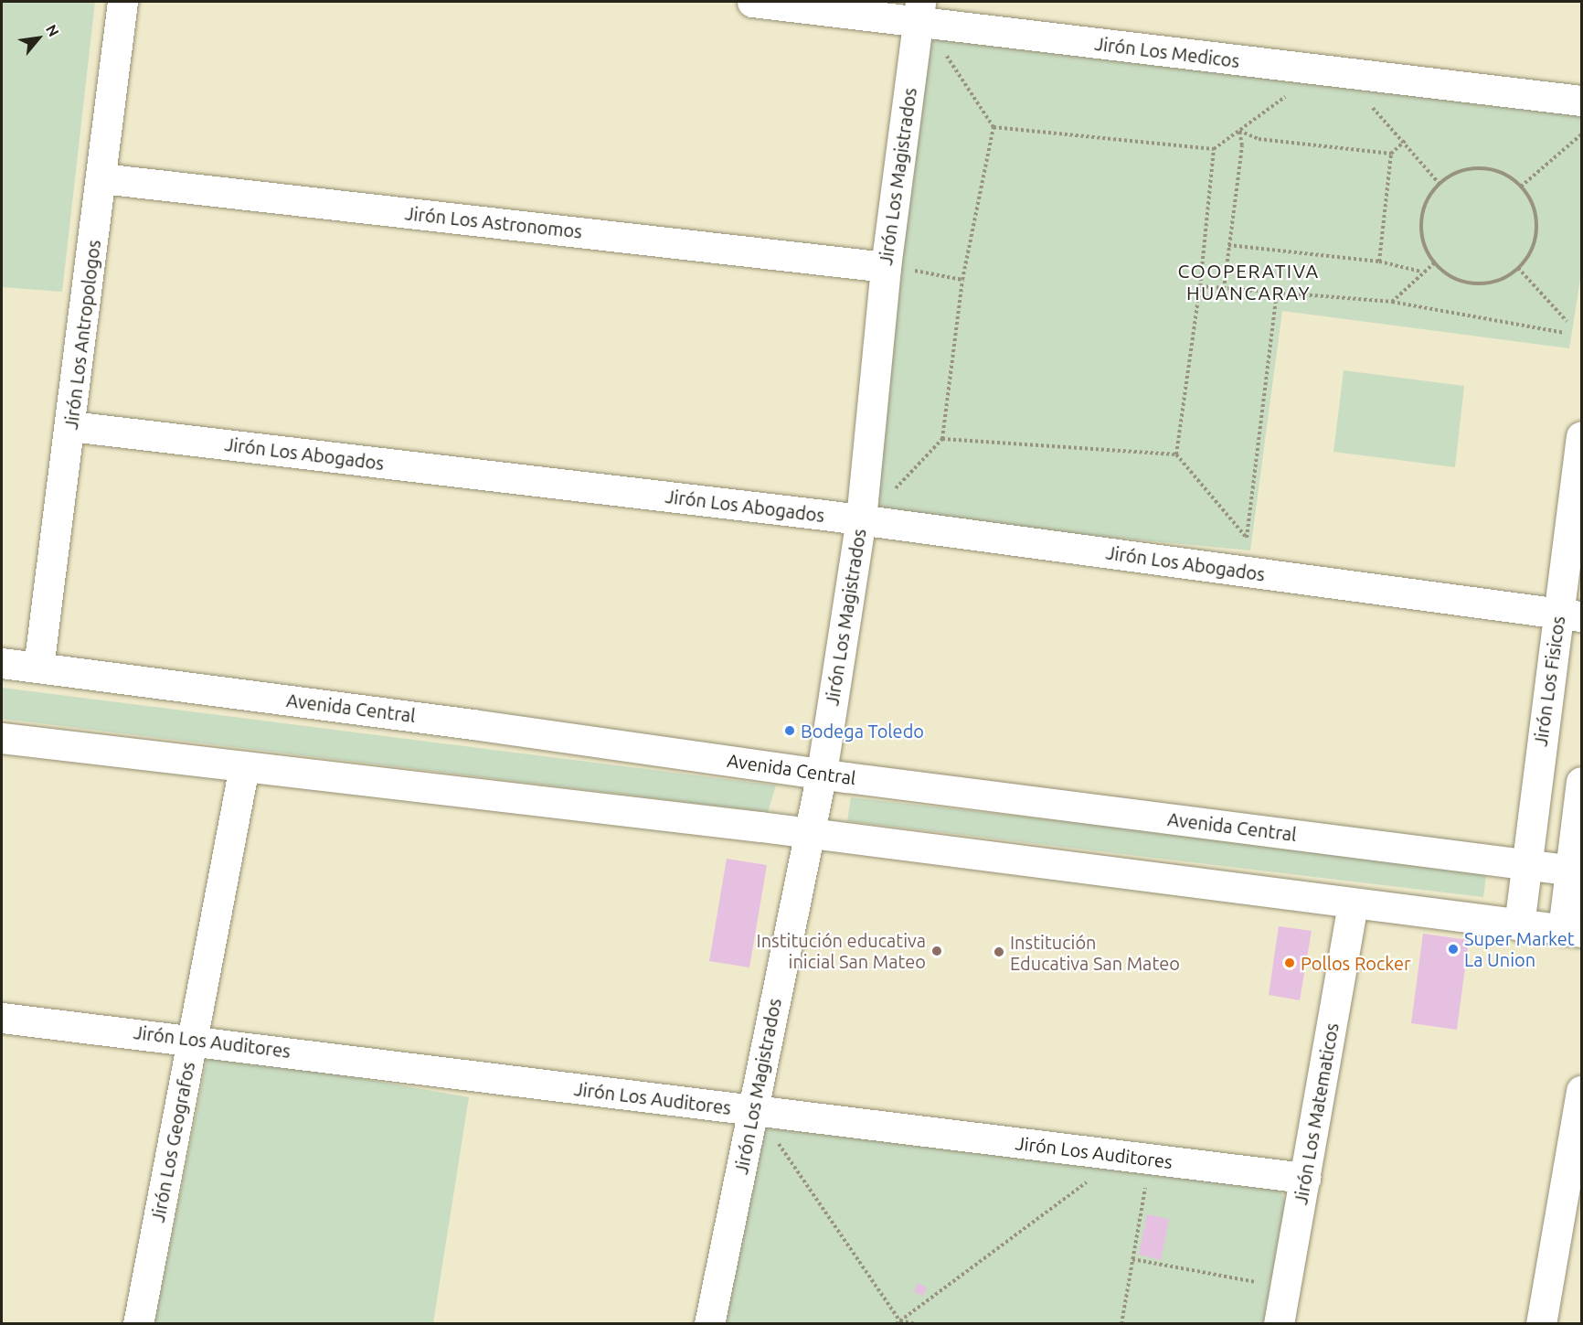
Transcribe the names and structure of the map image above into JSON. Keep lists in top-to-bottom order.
{
  "streets": {
    "street": [
      "Jirón Los Medicos",
      "Jirón Los Magistrados",
      "Jirón Los Astronomos",
      "Jirón Los Antropologos",
      "Jirón Los Abogados",
      "Jirón Los Fisicos",
      "Avenida Central",
      "Jirón Los Auditores",
      "Jirón Los Matematicos",
      "Jirón Los Geografos"
    ]
  },
  "crossings": [
    ["Jirón Los Medicos", "Jirón Los Magistrados"],
    ["Jirón Los Magistrados", "Jirón Los Astronomos"],
    ["Jirón Los Magistrados", "Jirón Los Abogados"],
    ["Jirón Los Magistrados", "Avenida Central"],
    ["Jirón Los Magistrados", "Jirón Los Auditores"],
    ["Jirón Los Astronomos", "Jirón Los Antropologos"],
    ["Jirón Los Antropologos", "Jirón Los Abogados"],
    ["Jirón Los Antropologos", "Avenida Central"],
    ["Jirón Los Abogados", "Jirón Los Fisicos"],
    ["Jirón Los Fisicos", "Avenida Central"],
    ["Jirón Los Auditores", "Jirón Los Matematicos"],
    ["Jirón Los Auditores", "Jirón Los Geografos"]
  ],
  "districts": ["COOPERATIVA HUANCARAY"],
  "places": [
    "Bodega Toledo",
    "Super Market La Union",
    "Institución educativa inicial San Mateo",
    "Institución Educativa San Mateo",
    "Pollos Rocker"
  ],
  "north": "top right"
}
